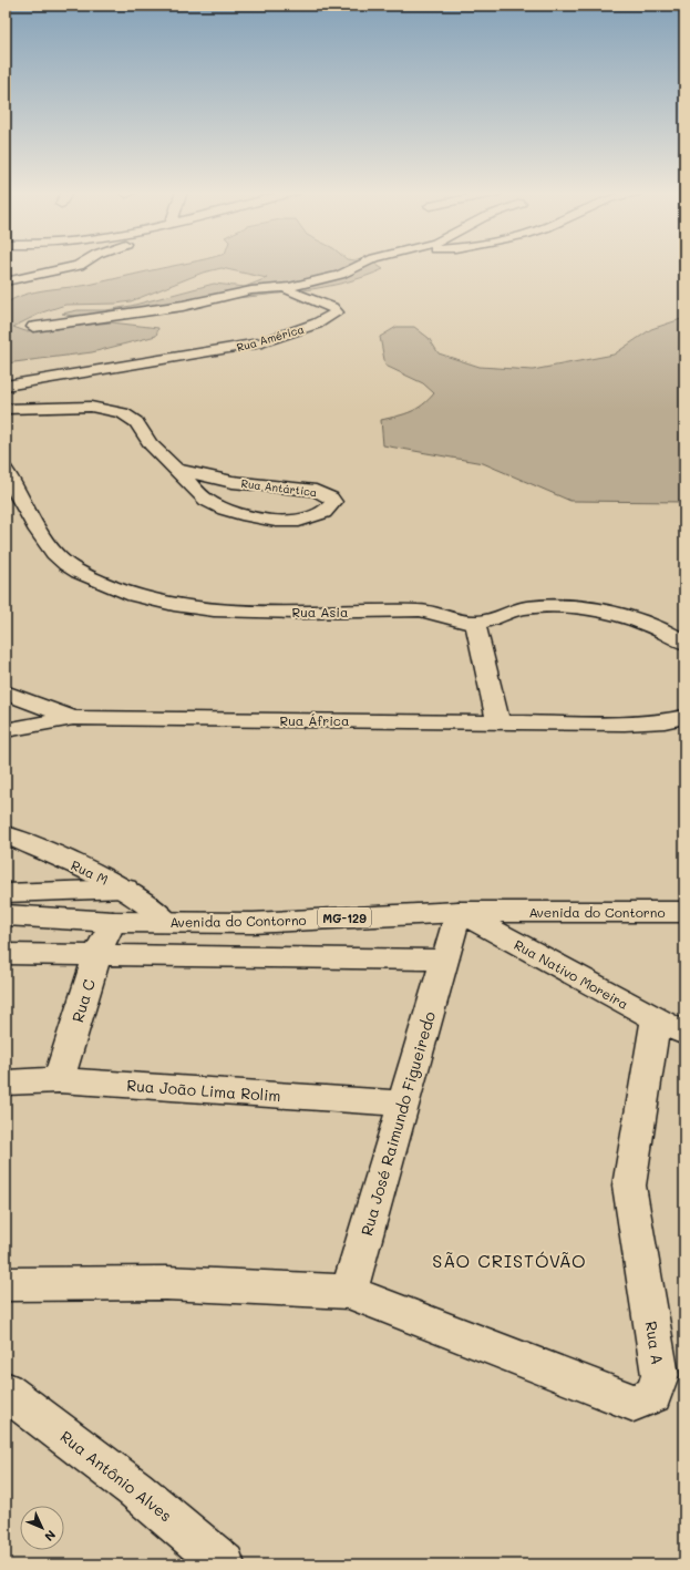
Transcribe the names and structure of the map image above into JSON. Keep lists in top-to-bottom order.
{
  "streets": {
    "street": [
      "Rua América",
      "Rua Antártica",
      "Rua Asia",
      "Rua África",
      "Rua M",
      "Avenida do Contorno",
      "MG-129",
      "Rua Nativo Moreira",
      "Rua C",
      "Rua João Lima Rolim",
      "Rua José Raimundo Figueiredo",
      "Rua A",
      "Rua Antônio Alves"
    ]
  },
  "crossings": [
    ["Rua M", "Avenida do Contorno"],
    ["Avenida do Contorno", "Rua Nativo Moreira"],
    ["Avenida do Contorno", "Rua C"],
    ["Avenida do Contorno", "Rua José Raimundo Figueiredo"],
    ["Rua Nativo Moreira", "Rua José Raimundo Figueiredo"],
    ["Rua Nativo Moreira", "Rua A"],
    ["Rua C", "Rua João Lima Rolim"],
    ["Rua João Lima Rolim", "Rua José Raimundo Figueiredo"],
    ["Rua José Raimundo Figueiredo", "Rua A"]
  ],
  "districts": ["SÃO CRISTÓVÃO"],
  "north": "bottom right"
}
